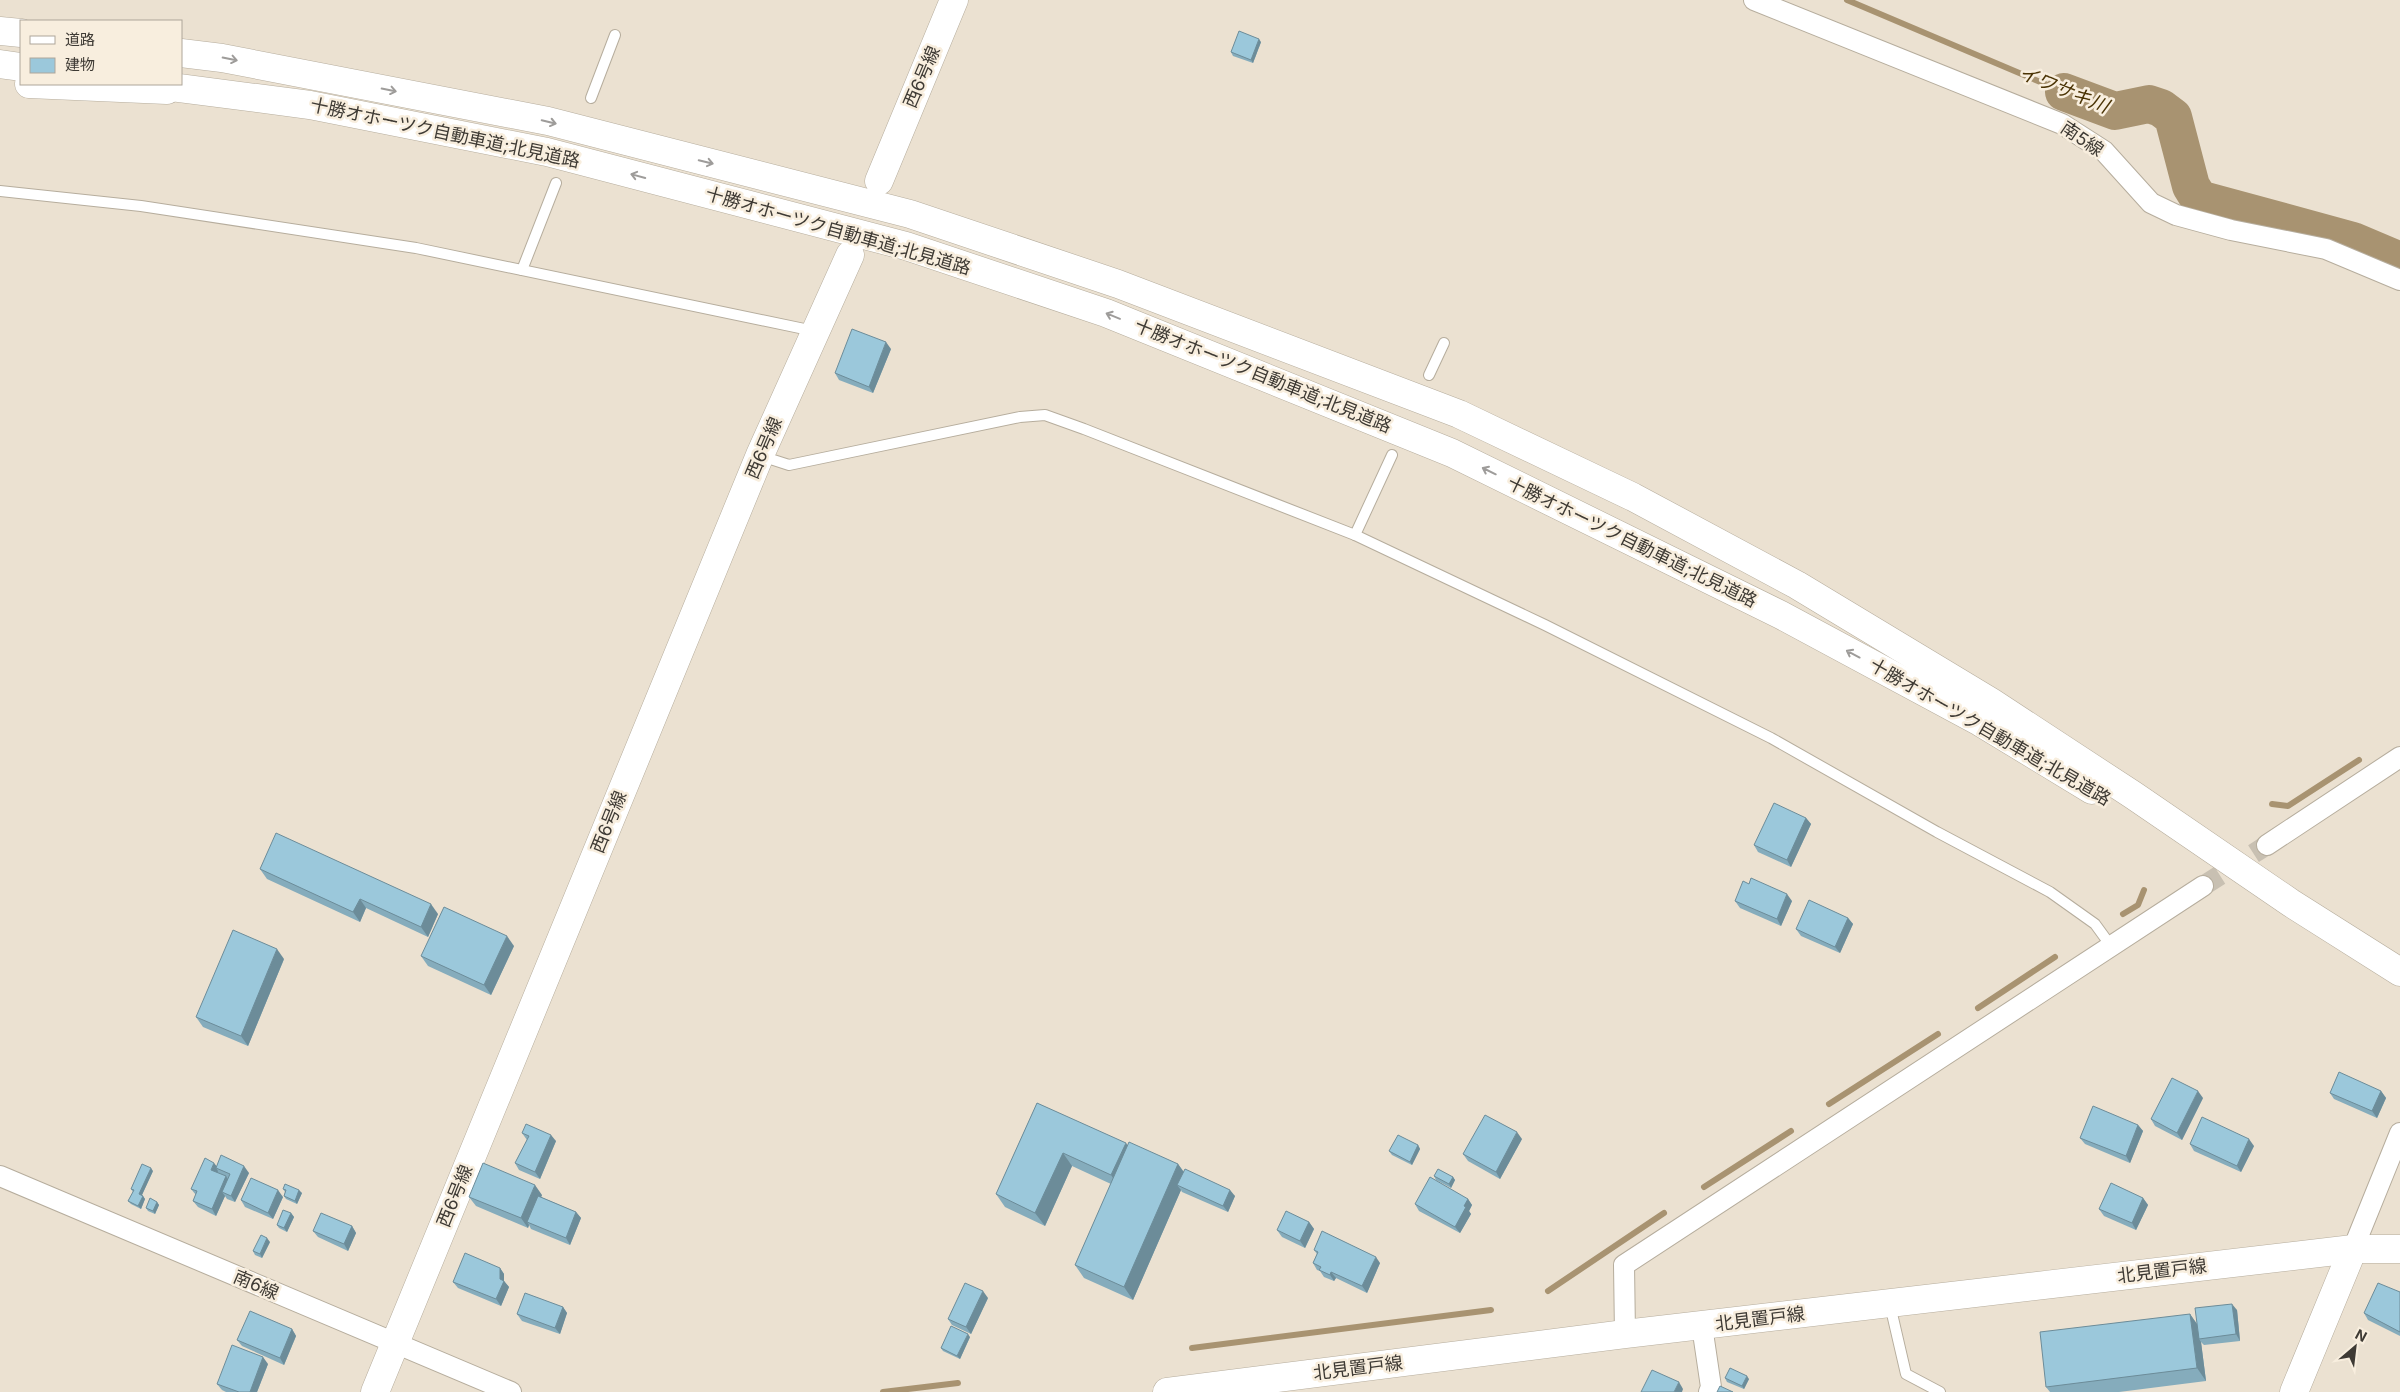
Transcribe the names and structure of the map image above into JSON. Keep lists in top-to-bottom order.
{
  "streets": {
    "main road": ["西6号線", "十勝オホーツク自動車道;北見道路", "北見置戸線"],
    "street": ["南5線", "南6線"]
  },
  "crossings": [
    ["西6号線", "南6線"]
  ],
  "water": ["イワサキ川"],
  "legend": ["道路", "建物"],
  "north": "top right"
}
